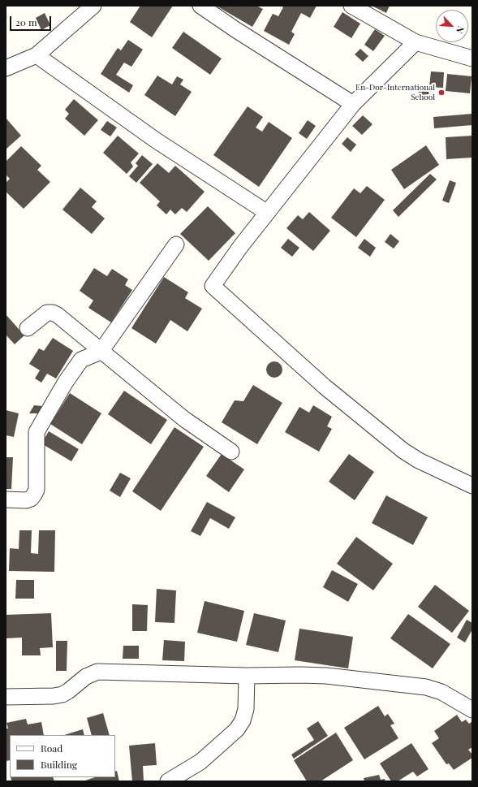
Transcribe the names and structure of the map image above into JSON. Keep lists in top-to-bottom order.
{
  "places": ["En-Dor-International School"],
  "legend": ["Road", "Building"],
  "scale_bar": "20 m",
  "north": "bottom right"
}
